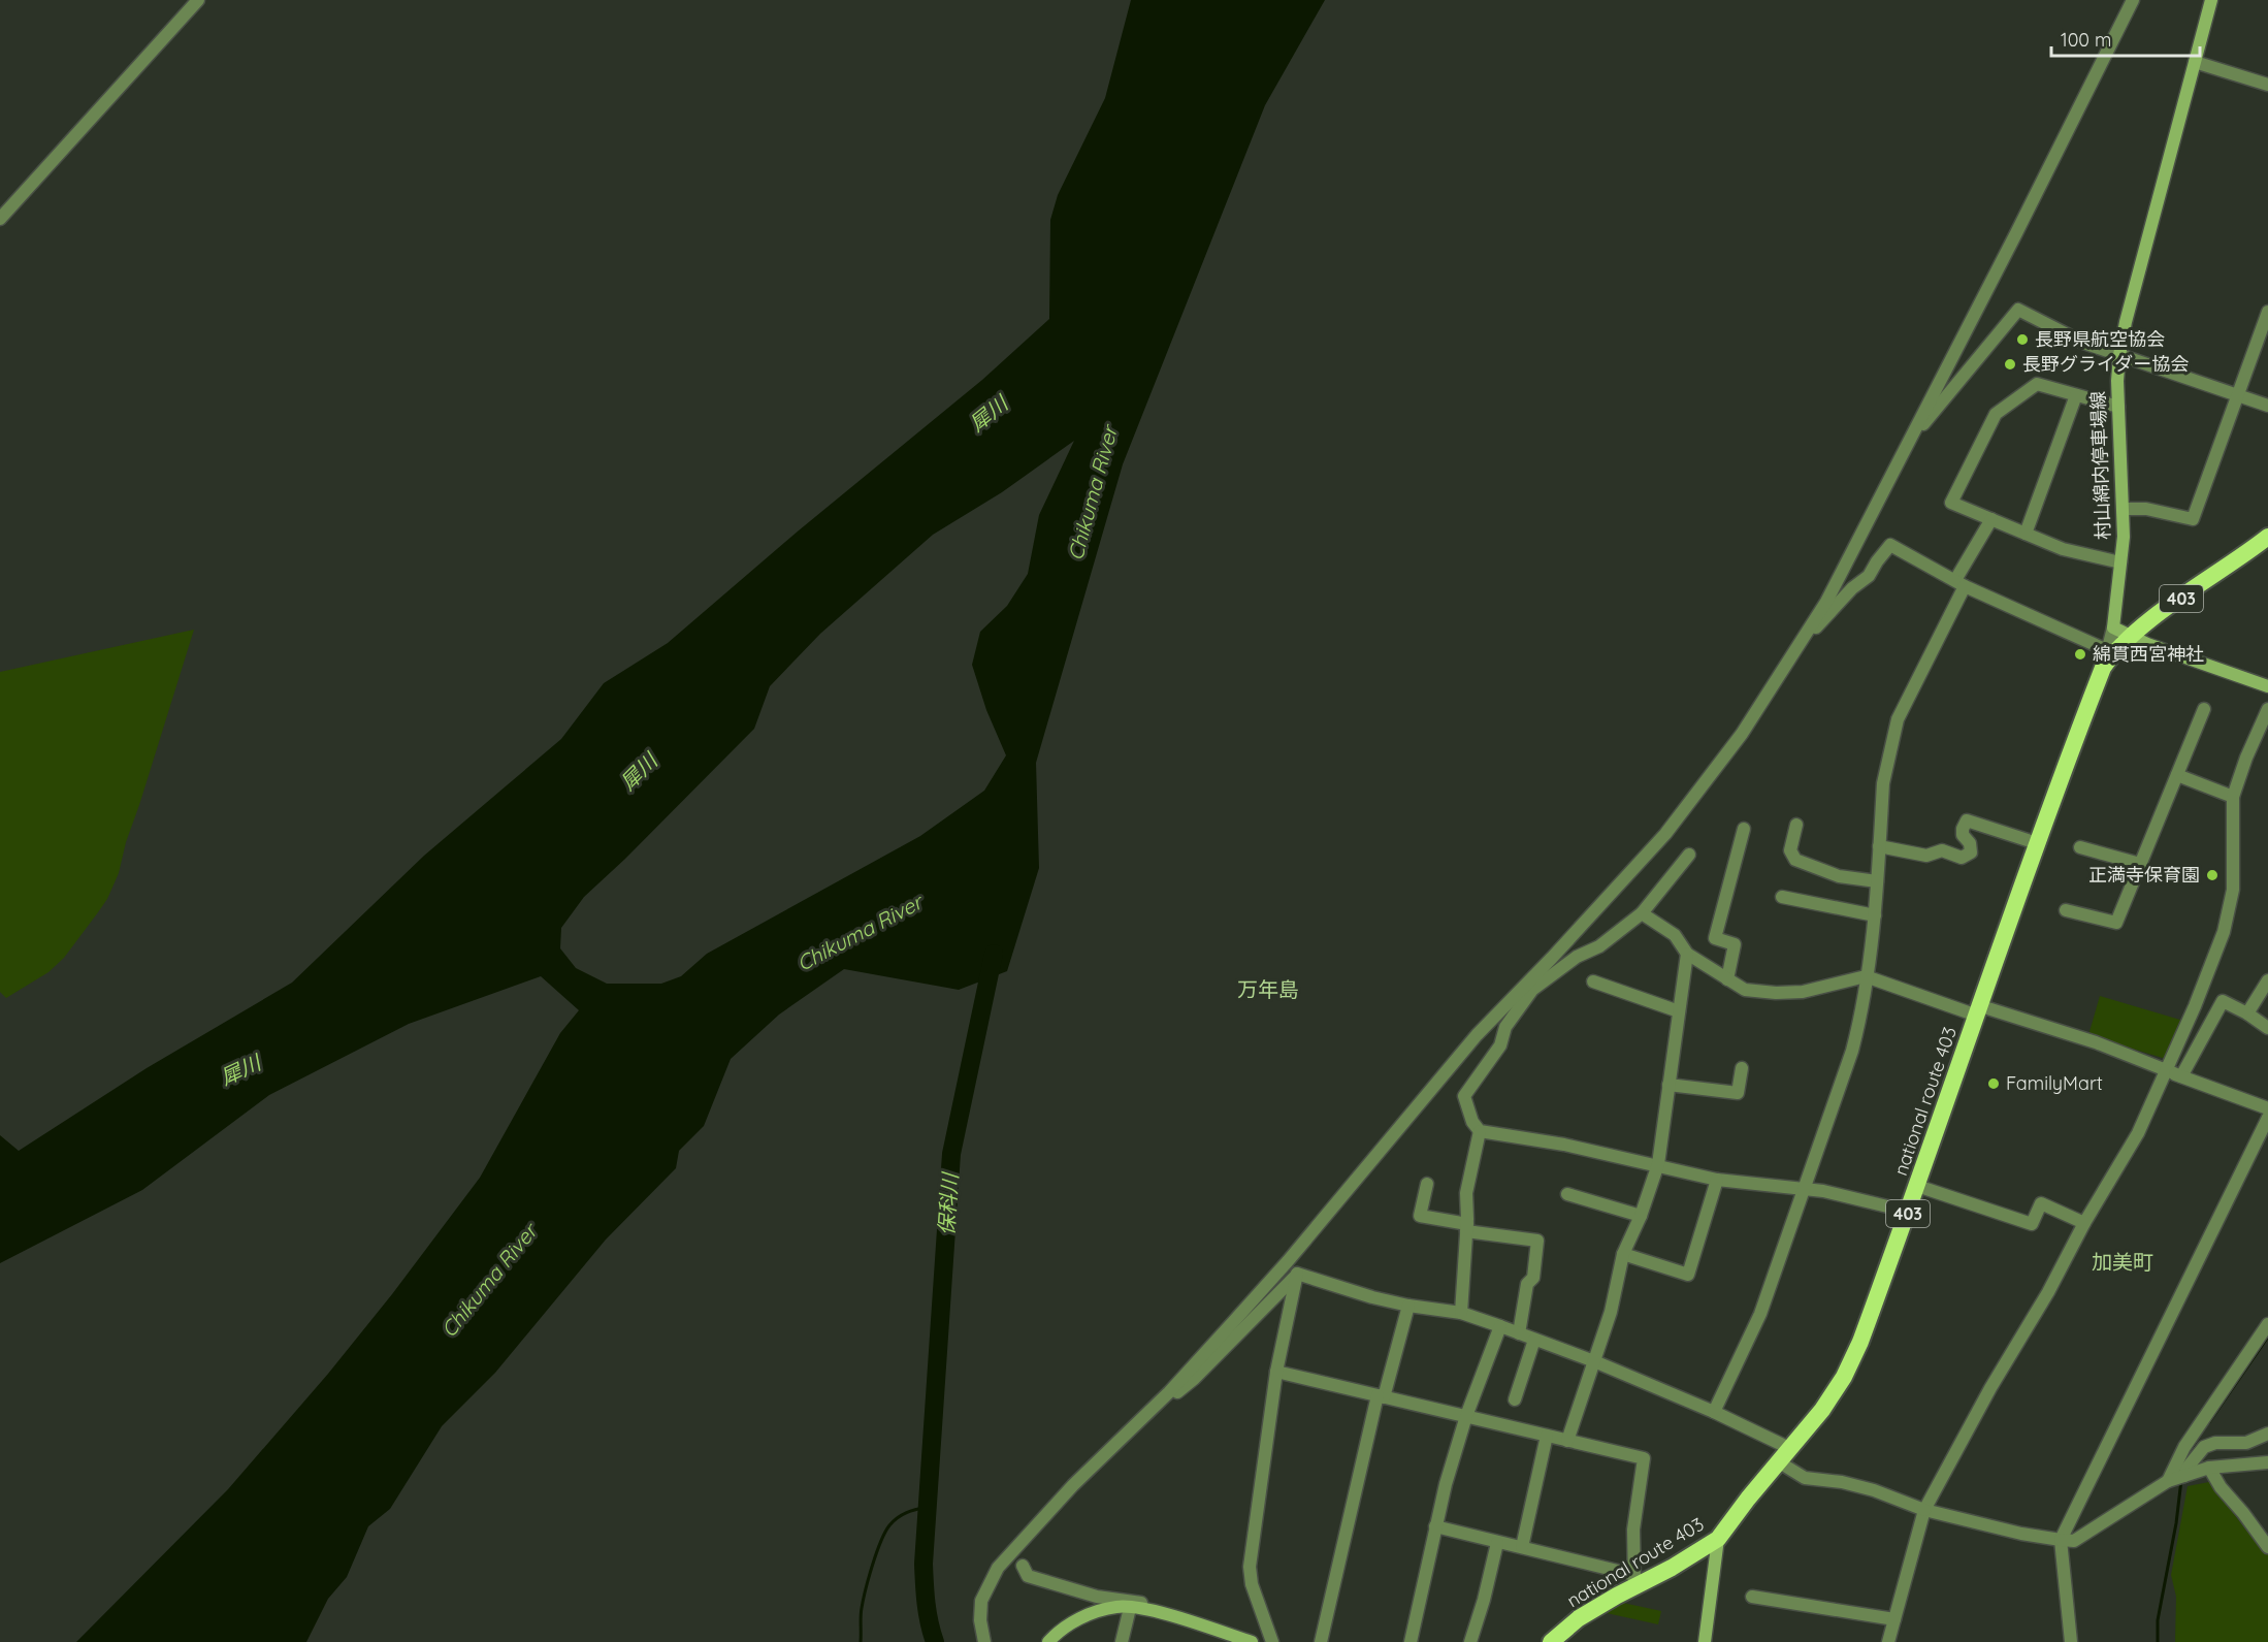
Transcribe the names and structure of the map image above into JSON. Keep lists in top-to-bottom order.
{
  "streets": {
    "highway": ["403", "national route 403"],
    "main road": ["村山綿内停車場線"]
  },
  "crossings": [
    ["403", "national route 403"]
  ],
  "districts": ["万年島", "加美町"],
  "water": ["犀川", "Chikuma River", "保科川"],
  "places": [
    "長野県航空協会",
    "長野グライダー協会",
    "綿貫西宮神社",
    "正満寺保育園",
    "FamilyMart"
  ],
  "scale_bar": "100 m"
}
